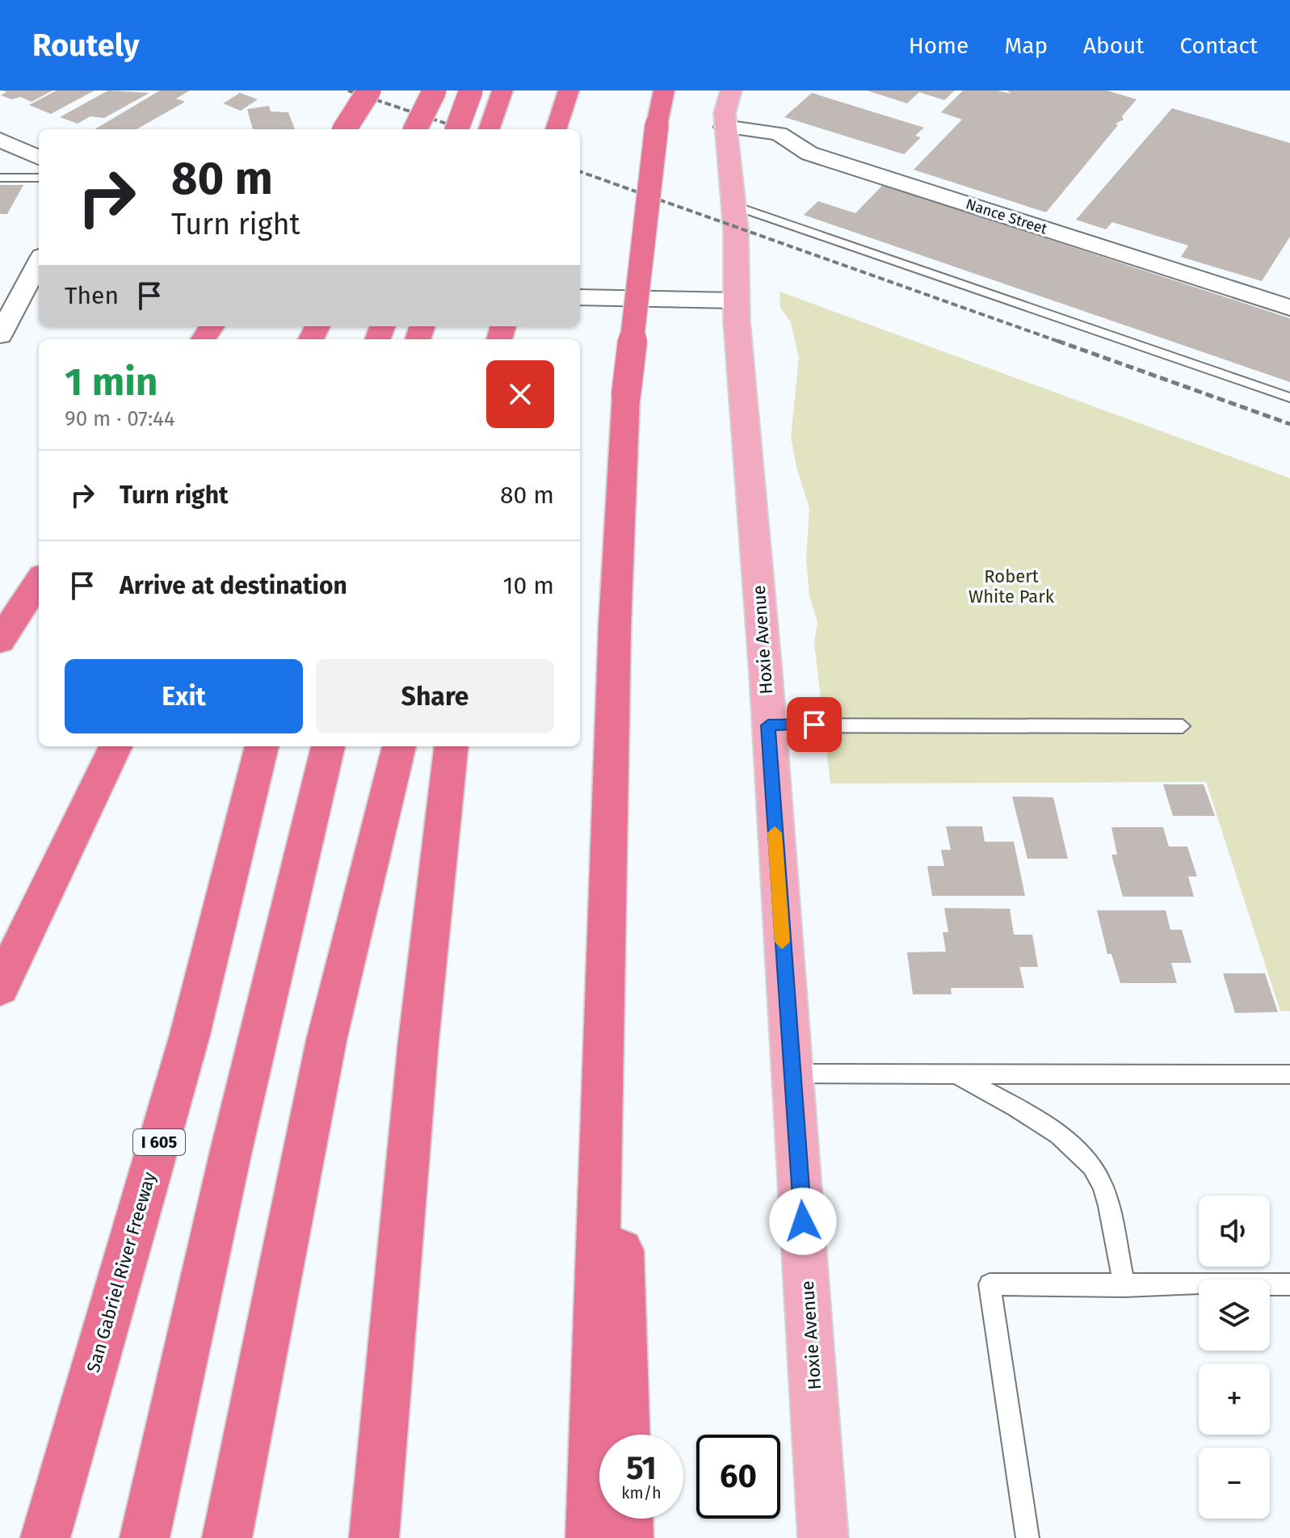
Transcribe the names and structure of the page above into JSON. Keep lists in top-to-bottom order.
{
  "streets": {
    "highway": ["I 605", "San Gabriel River Freeway"],
    "main road": ["Hoxie Avenue"],
    "street": ["Nance Street"]
  },
  "crossings": [
    ["Nance Street", "Hoxie Avenue"]
  ],
  "parks": ["Robert White Park"],
  "page": {
    "header": "Routely",
    "nav": [
      "Home",
      "Map",
      "About",
      "Contact"
    ],
    "turn": ["80 m", "Turn right"],
    "then": "Then",
    "heading": ["1 min", "90 m · 07:44"],
    "list": [
      {
        "name": "Turn right",
        "value": "80 m"
      },
      {
        "name": "Arrive at destination",
        "value": "10 m"
      }
    ],
    "buttons": ["Exit", "Share"],
    "map_buttons": ["+", "−"],
    "speed": "51 km/h",
    "limit": "60"
  }
}
